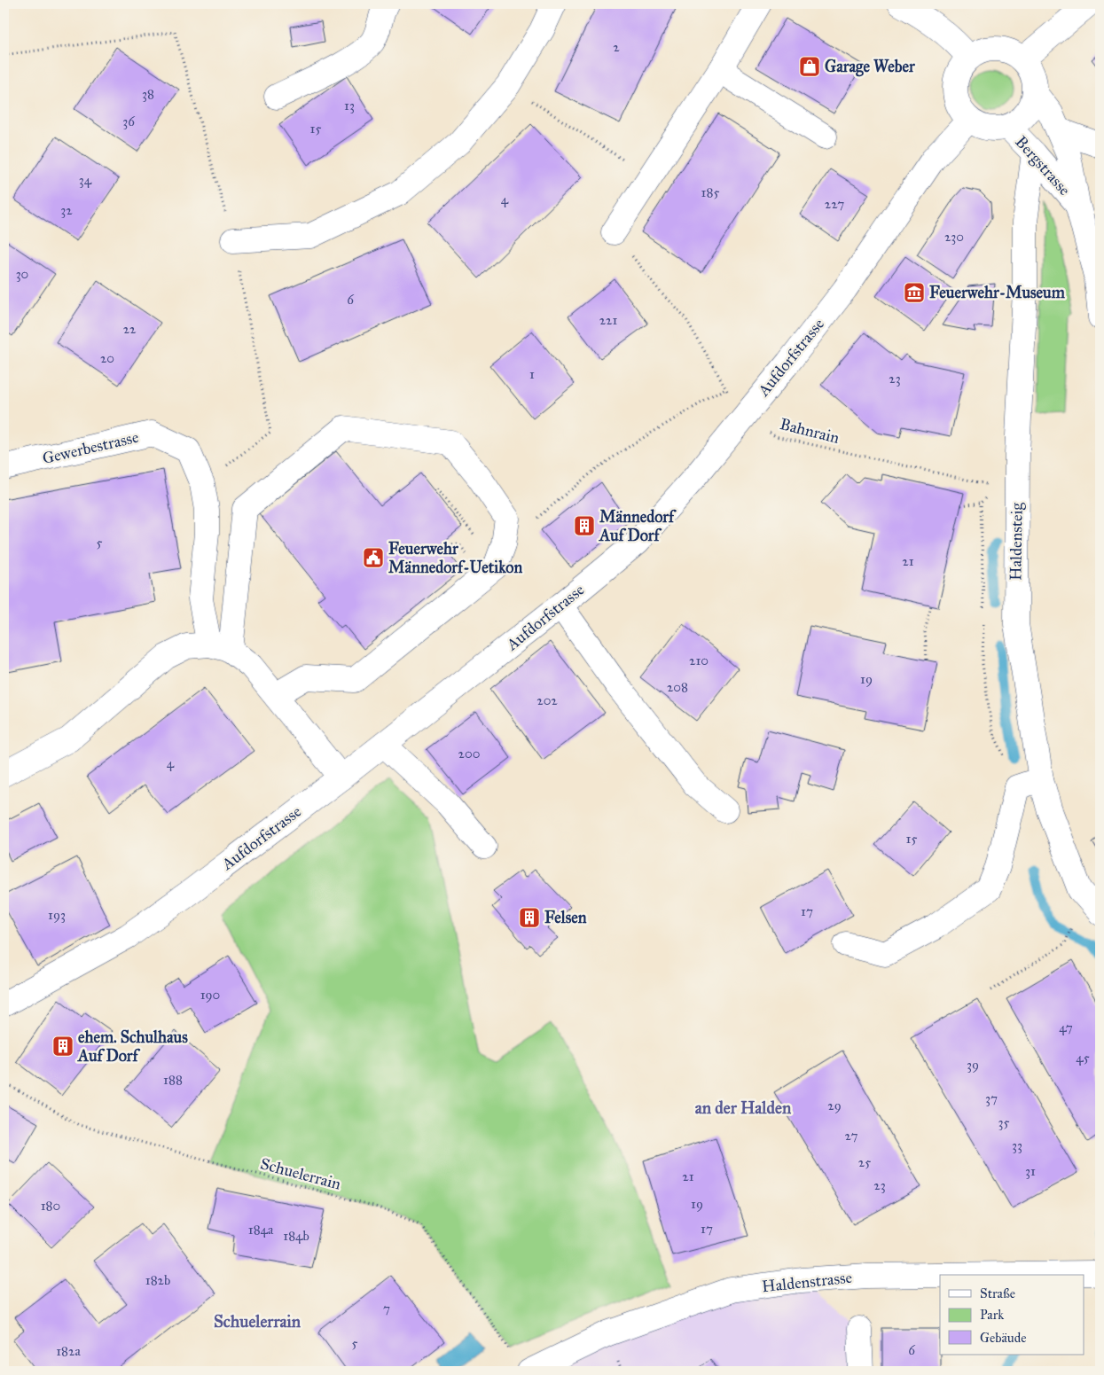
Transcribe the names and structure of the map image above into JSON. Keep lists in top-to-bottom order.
{
  "streets": {
    "street": [
      "Bergstrasse",
      "Aufdorfstrasse",
      "Gewerbestrasse",
      "Haldensteig",
      "Haldenstrasse"
    ],
    "path": ["Bahnrain", "Schuelerrain"]
  },
  "crossings": [
    ["Bergstrasse", "Aufdorfstrasse"],
    ["Bergstrasse", "Haldensteig"],
    ["Aufdorfstrasse", "Bahnrain"],
    ["Bahnrain", "Haldensteig"],
    ["Schuelerrain", "Haldenstrasse"]
  ],
  "districts": ["an der Halden", "Schuelerrain"],
  "places": {
    "shop": ["Garage Weber"],
    "museum": ["Feuerwehr-Museum"],
    "building": ["Männedorf Auf Dorf", "Felsen", "ehem. Schulhaus Auf Dorf"],
    "public building": ["Feuerwehr Männedorf-Uetikon"]
  },
  "house_numbers": [
    "2",
    "38",
    "13",
    "36",
    "15",
    "34",
    "185",
    "4",
    "227",
    "32",
    "230",
    "30",
    "6",
    "221",
    "22",
    "20",
    "1",
    "23",
    "5",
    "21",
    "210",
    "19",
    "208",
    "202",
    "200",
    "4",
    "15",
    "17",
    "193",
    "190",
    "47",
    "45",
    "39",
    "188",
    "37",
    "29",
    "35",
    "27",
    "33",
    "25",
    "31",
    "21",
    "23",
    "19",
    "180",
    "17",
    "184a",
    "184b",
    "182b",
    "7",
    "5",
    "6",
    "182a"
  ],
  "legend": ["Straße", "Park", "Gebäude"]
}
